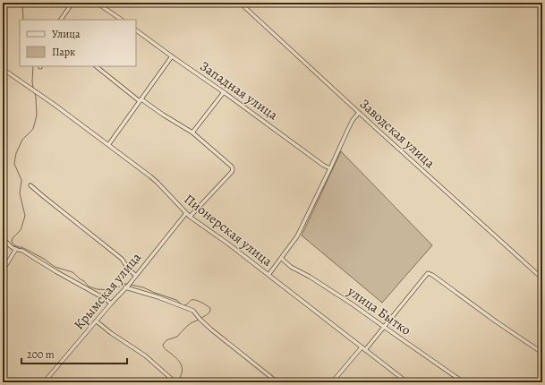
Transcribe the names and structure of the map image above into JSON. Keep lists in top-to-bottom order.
{
  "streets": {
    "street": [
      "Западная улица",
      "Заводская улица",
      "Пионерская улица",
      "Крымская улица",
      "улица Бытко"
    ]
  },
  "crossings": [
    ["Пионерская улица", "Крымская улица"]
  ],
  "legend": ["Улица", "Парк"],
  "scale_bar": "200 m"
}
